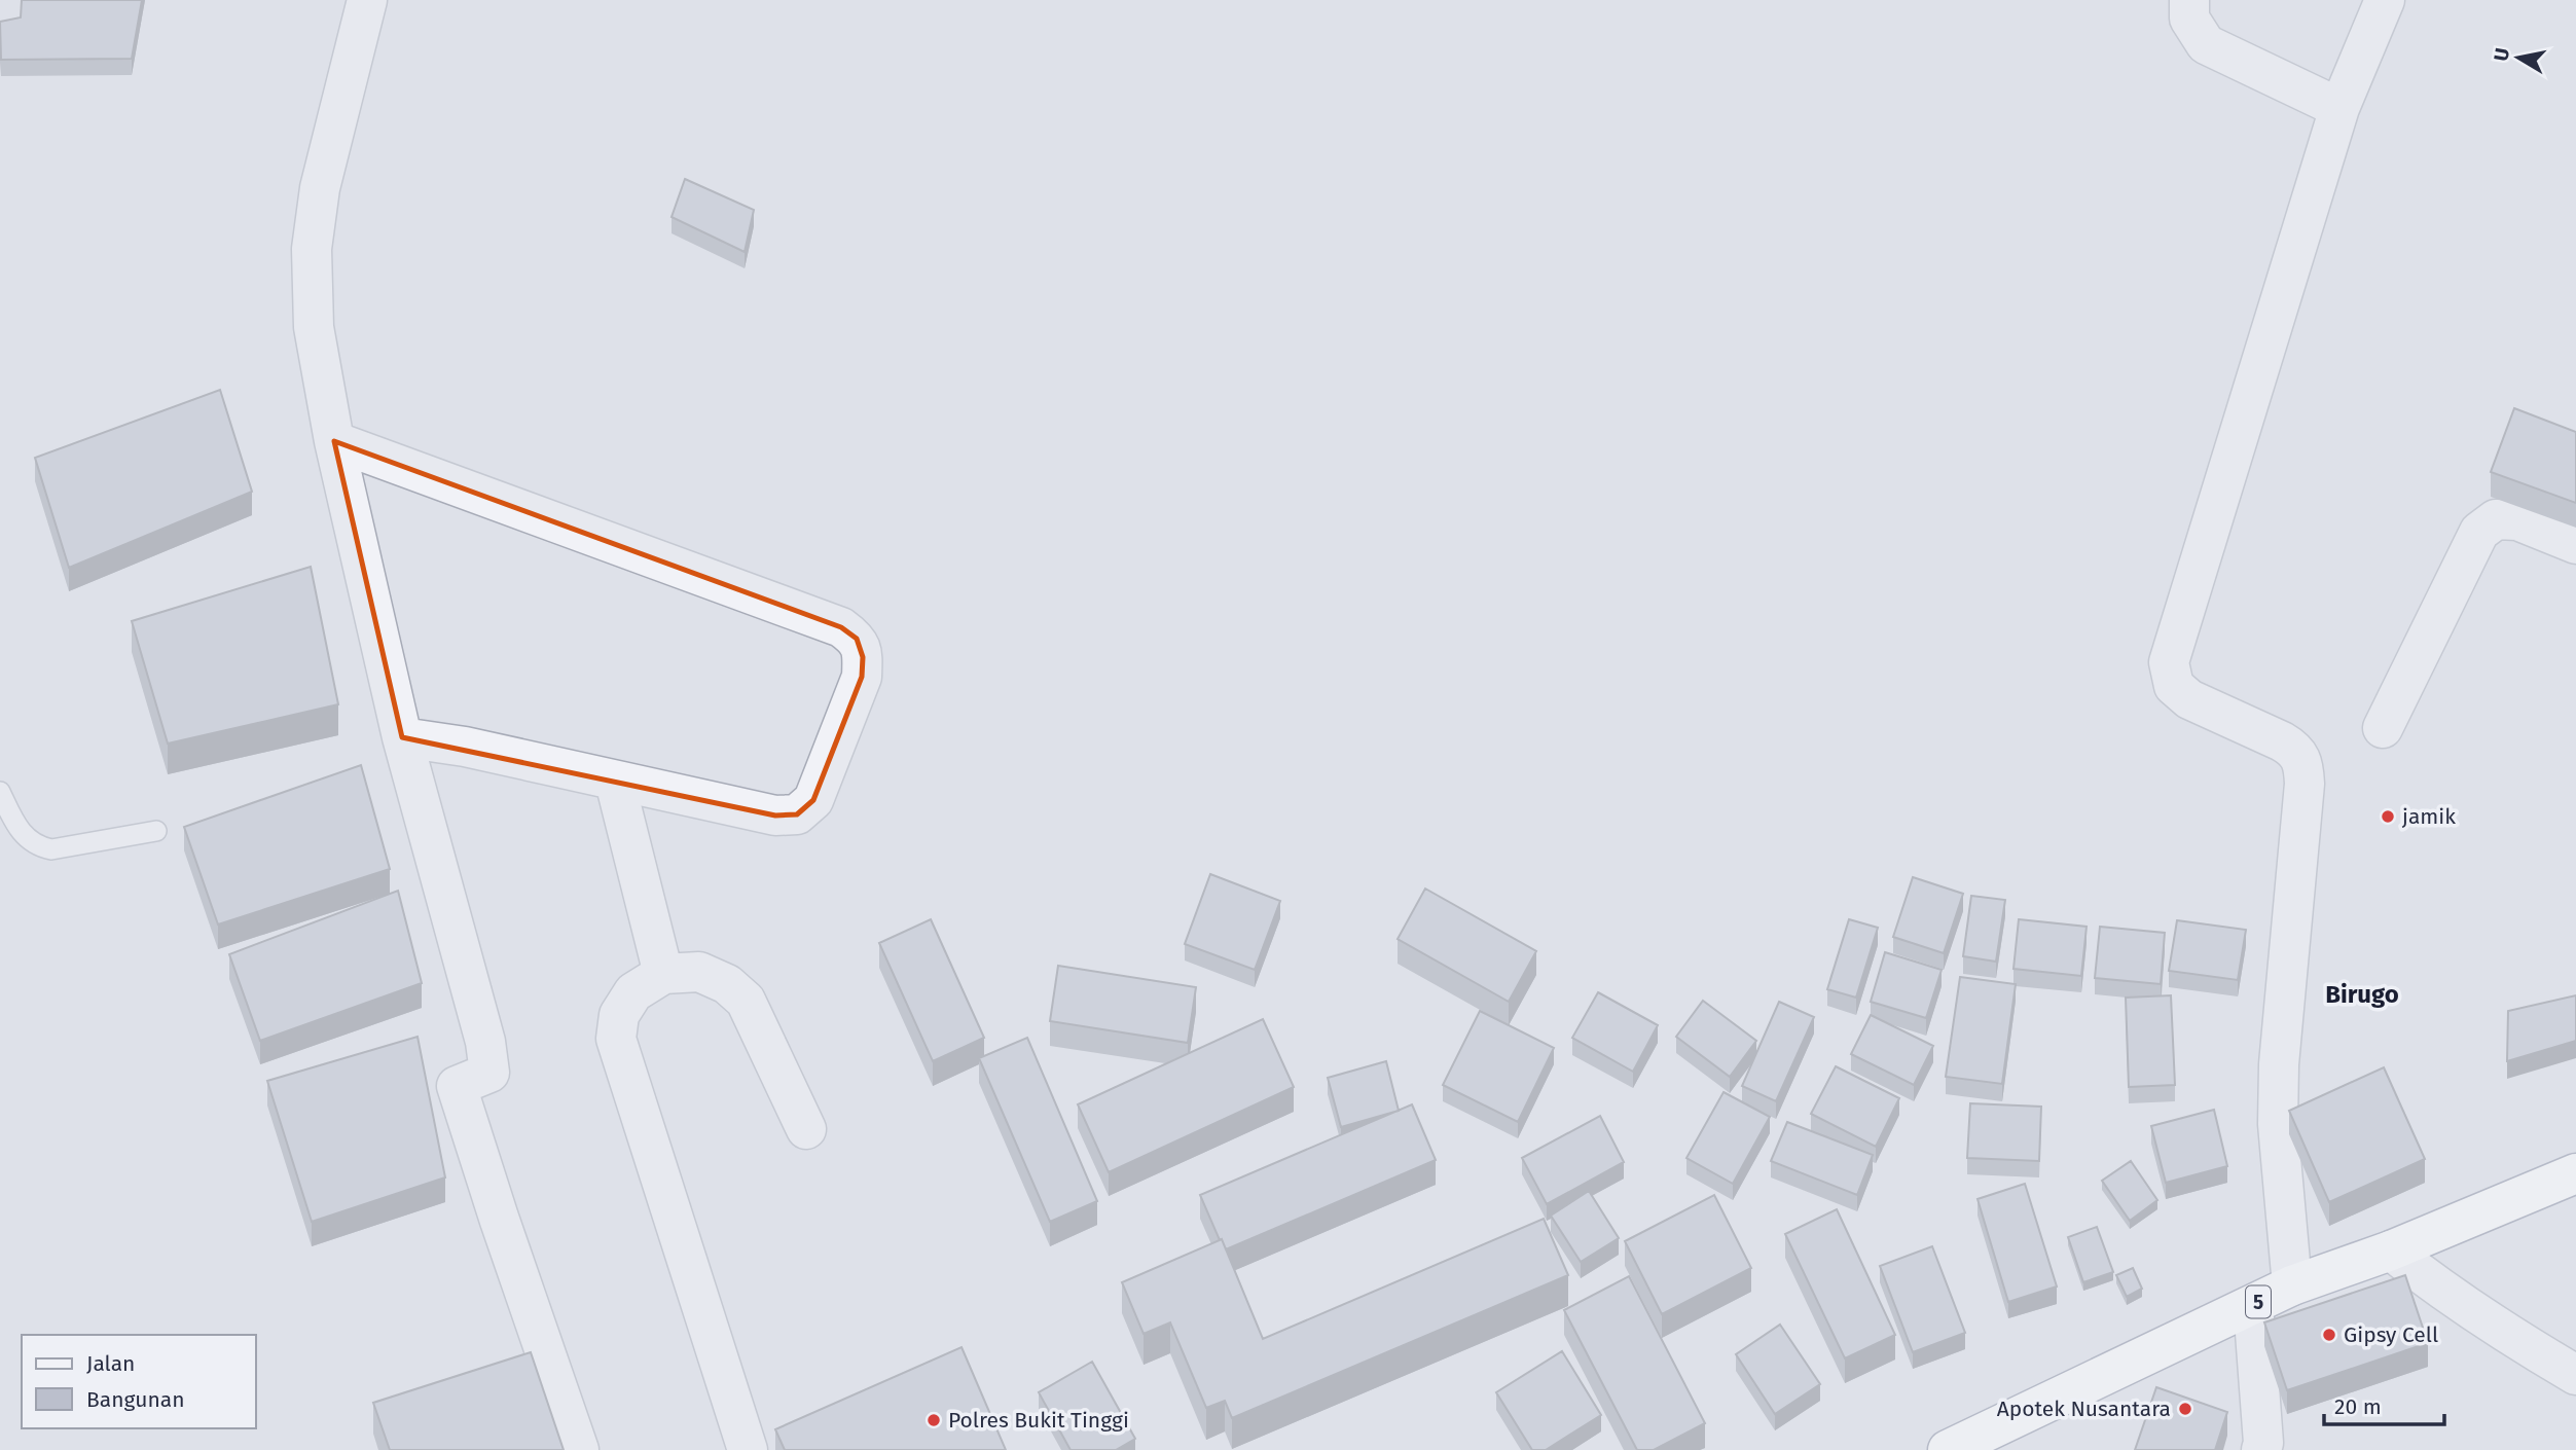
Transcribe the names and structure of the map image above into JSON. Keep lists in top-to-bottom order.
{
  "streets": {
    "highway": ["5"]
  },
  "districts": ["Birugo"],
  "places": [
    "jamik",
    "Gipsy Cell",
    "Apotek Nusantara",
    "Polres Bukit Tinggi"
  ],
  "legend": ["Jalan", "Bangunan"],
  "scale_bar": "20 m",
  "north": "left"
}
